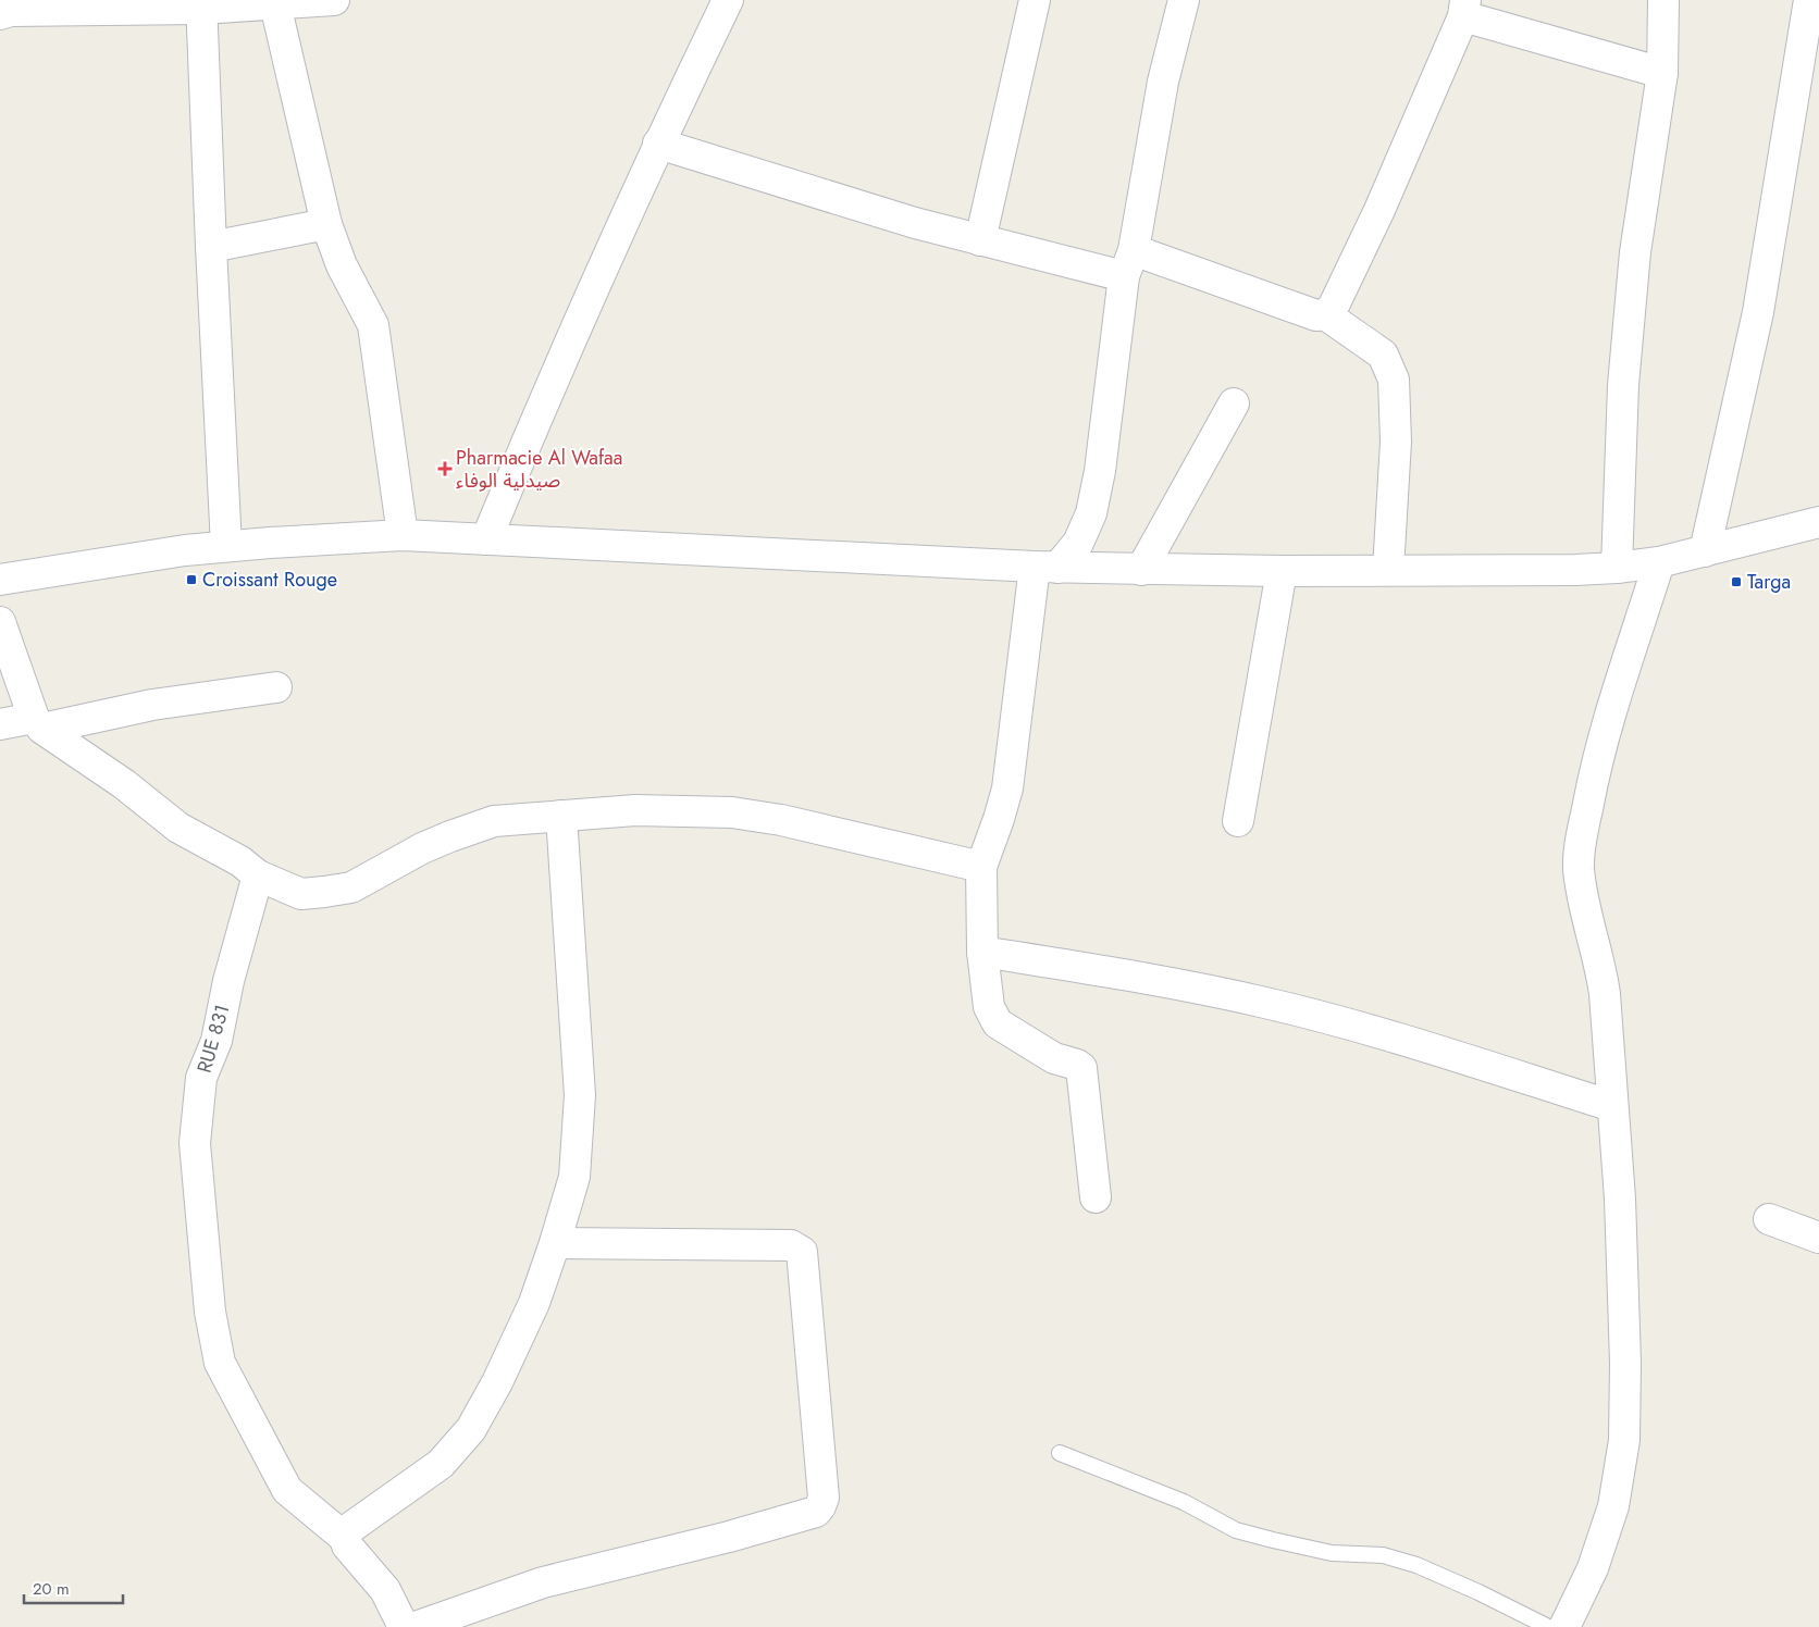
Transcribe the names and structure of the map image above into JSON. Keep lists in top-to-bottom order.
{
  "streets": {
    "street": ["RUE 831"]
  },
  "places": {
    "health": ["Pharmacie Al Wafaa صيدلية الوفاء"],
    "transit": ["Croissant Rouge", "Targa"]
  },
  "scale_bar": "20 m"
}
